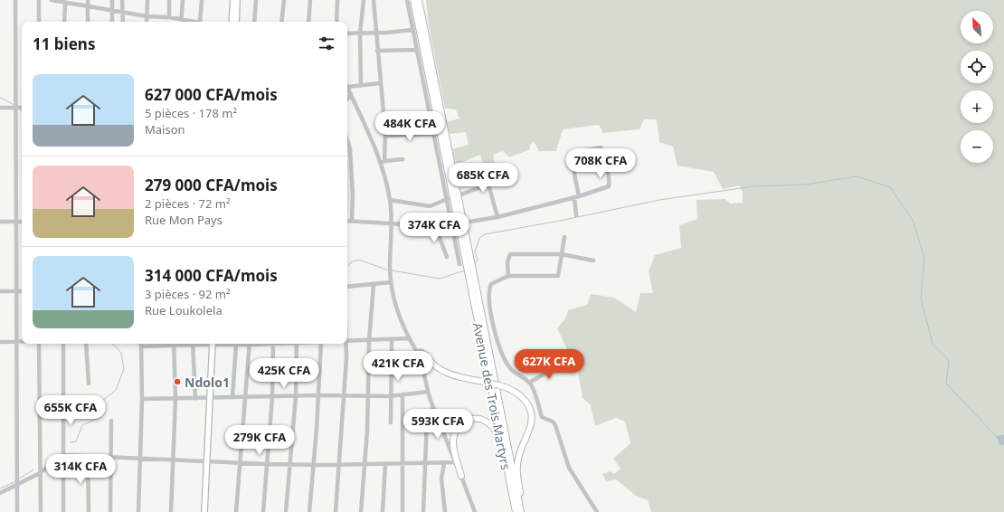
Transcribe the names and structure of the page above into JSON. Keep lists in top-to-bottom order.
{
  "streets": {
    "highway": ["Avenue des Trois Martyrs"]
  },
  "places": ["Ndolo1"],
  "north": "top left",
  "page": {
    "map_buttons": ["+", "−"],
    "heading": "11 biens",
    "list": [
      {
        "name": "627 000 CFA/mois",
        "note": "5 pièces · 178 m² · Maison"
      },
      {
        "name": "279 000 CFA/mois",
        "note": "2 pièces · 72 m² · Rue Mon Pays"
      },
      {
        "name": "314 000 CFA/mois",
        "note": "3 pièces · 92 m² · Rue Loukolela"
      }
    ],
    "price": [
      "484K CFA",
      "708K CFA",
      "685K CFA",
      "374K CFA",
      "627K CFA",
      "421K CFA",
      "425K CFA",
      "655K CFA",
      "593K CFA",
      "279K CFA",
      "314K CFA"
    ]
  }
}
